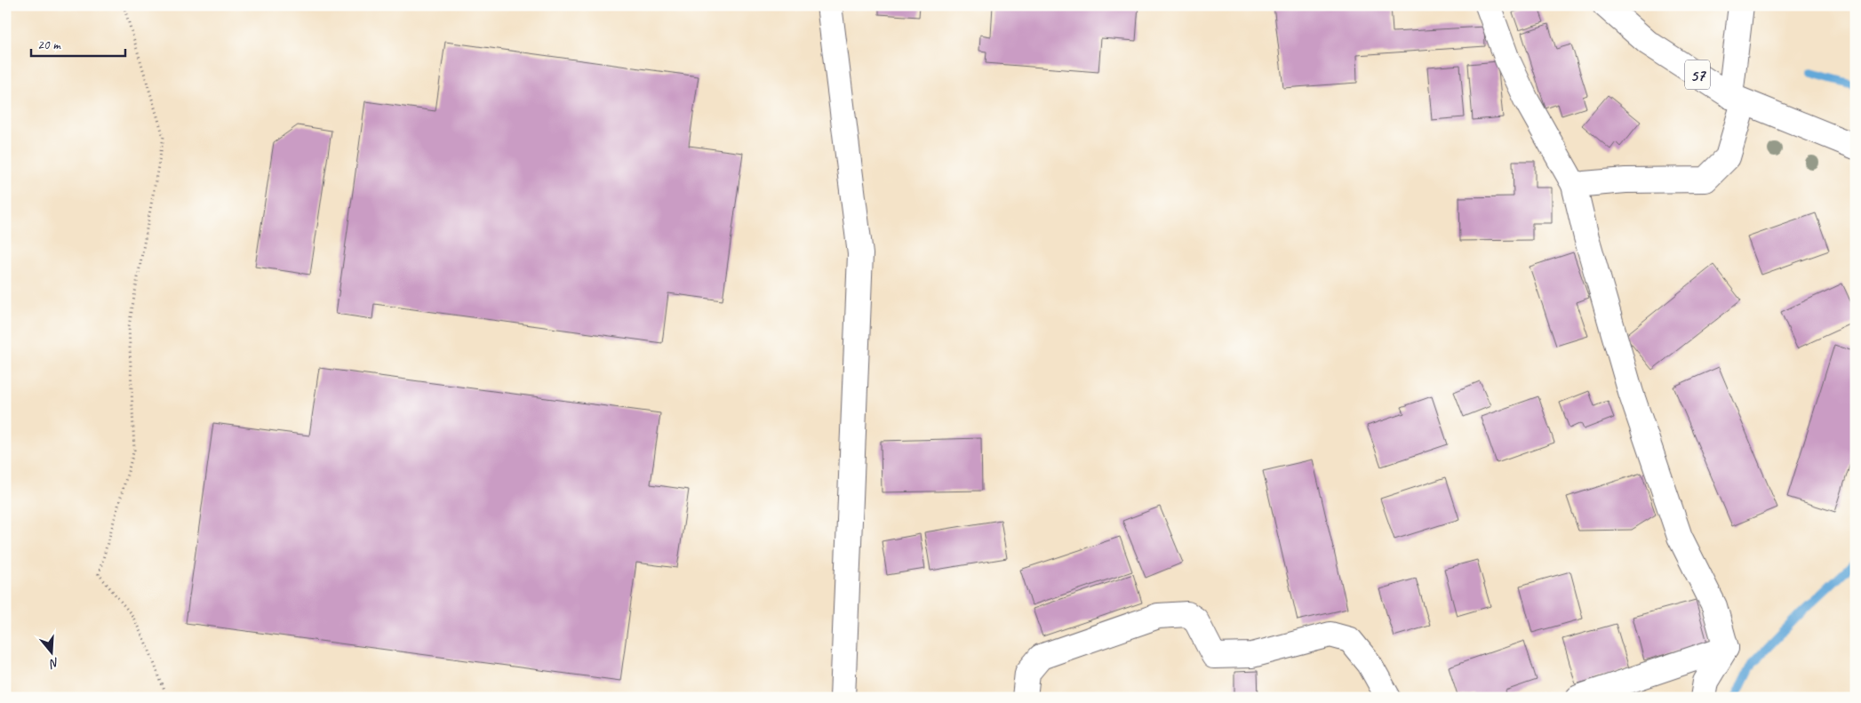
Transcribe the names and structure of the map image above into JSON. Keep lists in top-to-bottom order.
{
  "streets": {
    "street": ["57"]
  },
  "scale_bar": "20 m",
  "north": "bottom"
}
